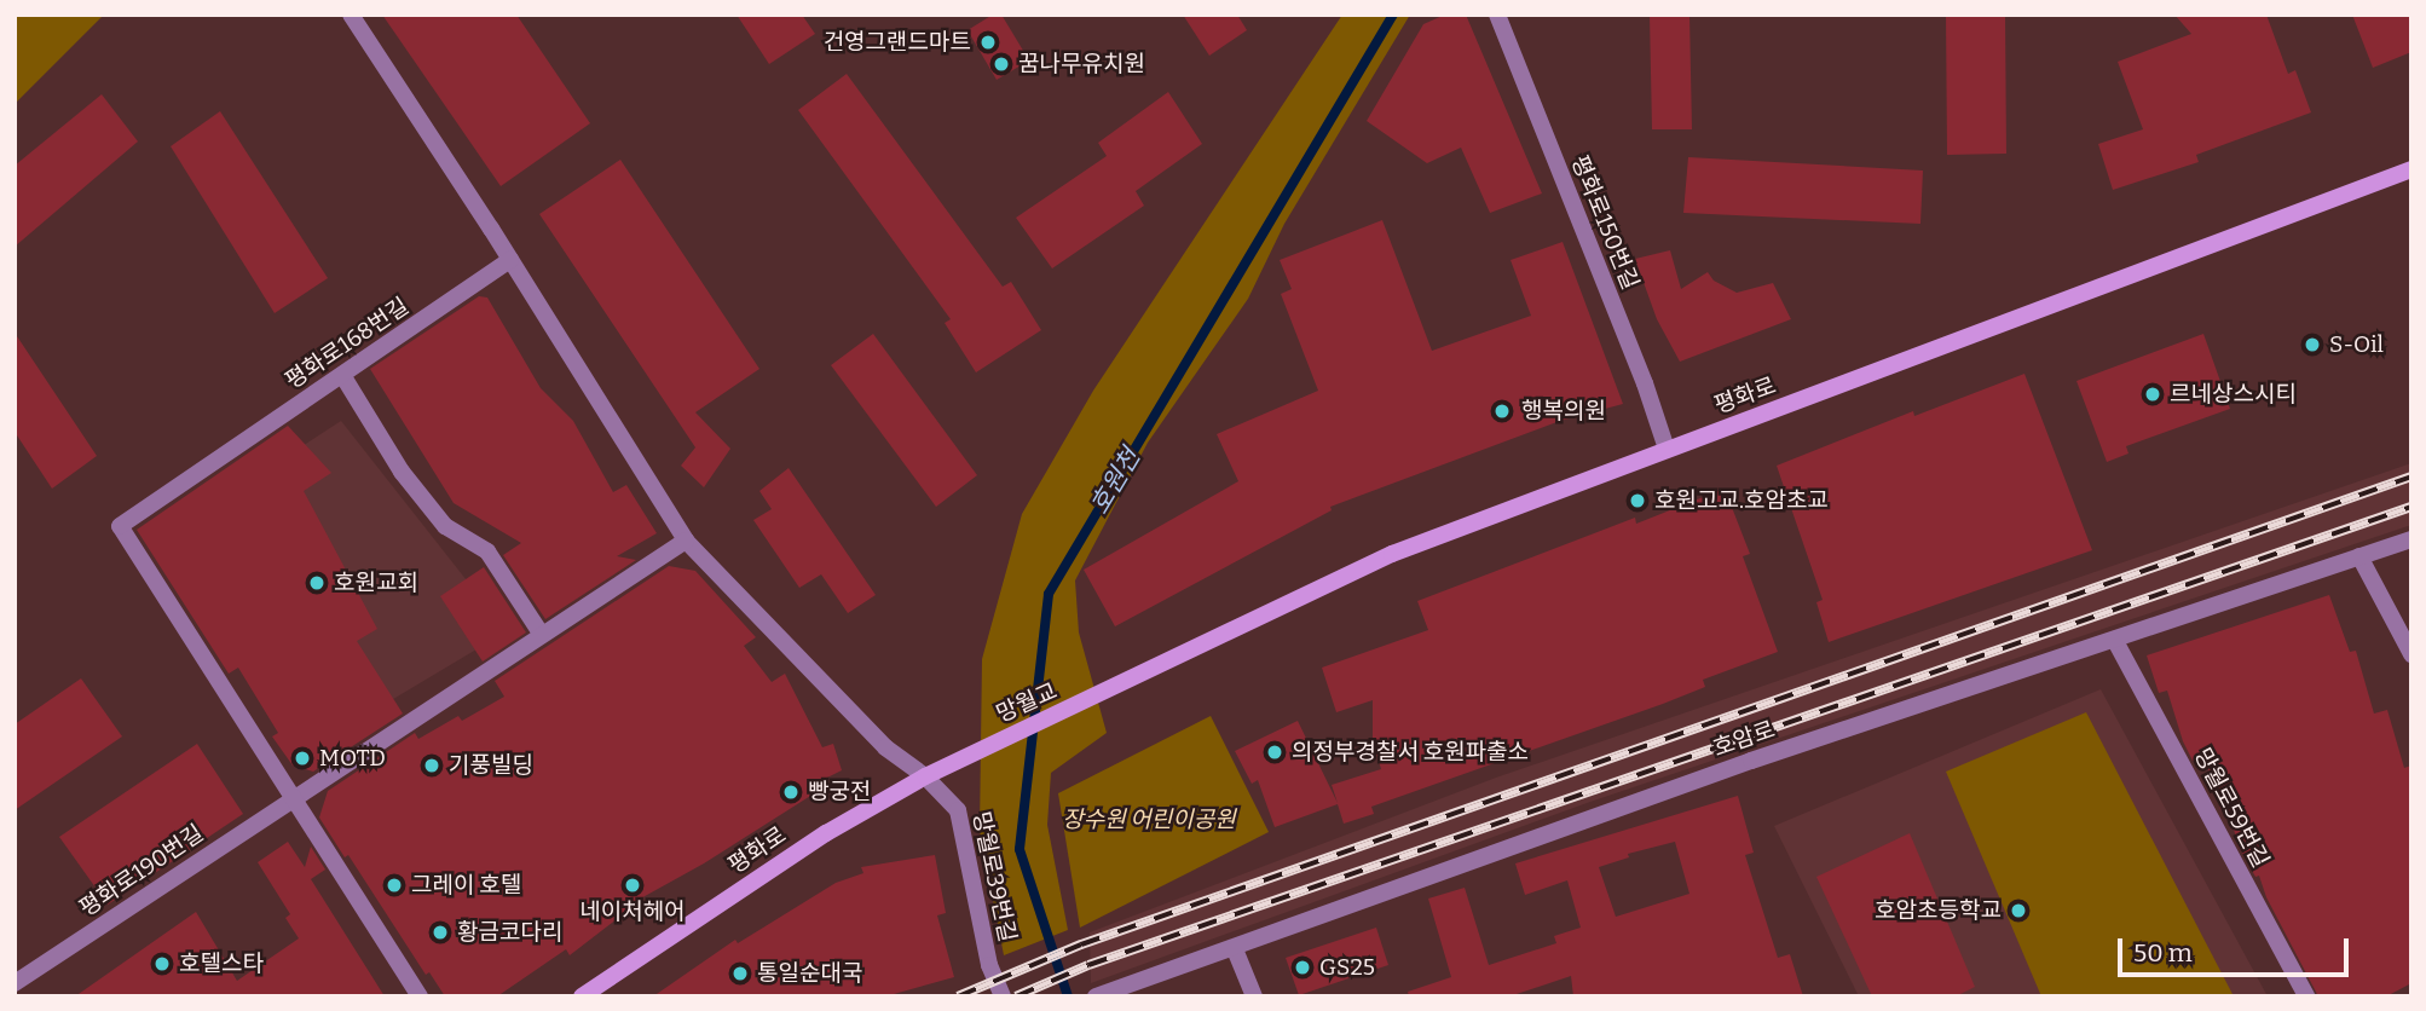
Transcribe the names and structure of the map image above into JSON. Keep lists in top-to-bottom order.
{
  "streets": {
    "main road": ["평화로", "망월교"],
    "street": [
      "평화로150번길",
      "평화로168번길",
      "호암로",
      "망월로59번길",
      "평화로190번길",
      "망월로39번길"
    ]
  },
  "crossings": [
    ["평화로150번길", "평화로"],
    ["평화로168번길", "평화로190번길"],
    ["평화로", "망월교"],
    ["평화로", "망월로39번길"],
    ["호암로", "망월로59번길"]
  ],
  "water": ["호원천"],
  "parks": ["장수원 어린이공원"],
  "places": [
    "건영그랜드마트",
    "꿈나무유치원",
    "S-Oil",
    "르네상스시티",
    "행복의원",
    "호원고교.호암초교",
    "호원교회",
    "의정부경찰서 호원파출소",
    "MOTD",
    "기풍빌딩",
    "빵궁전",
    "그레이 호텔",
    "네이처헤어",
    "호암초등학교",
    "황금코다리",
    "호텔스타",
    "GS25",
    "통일순대국"
  ],
  "scale_bar": "50 m"
}
